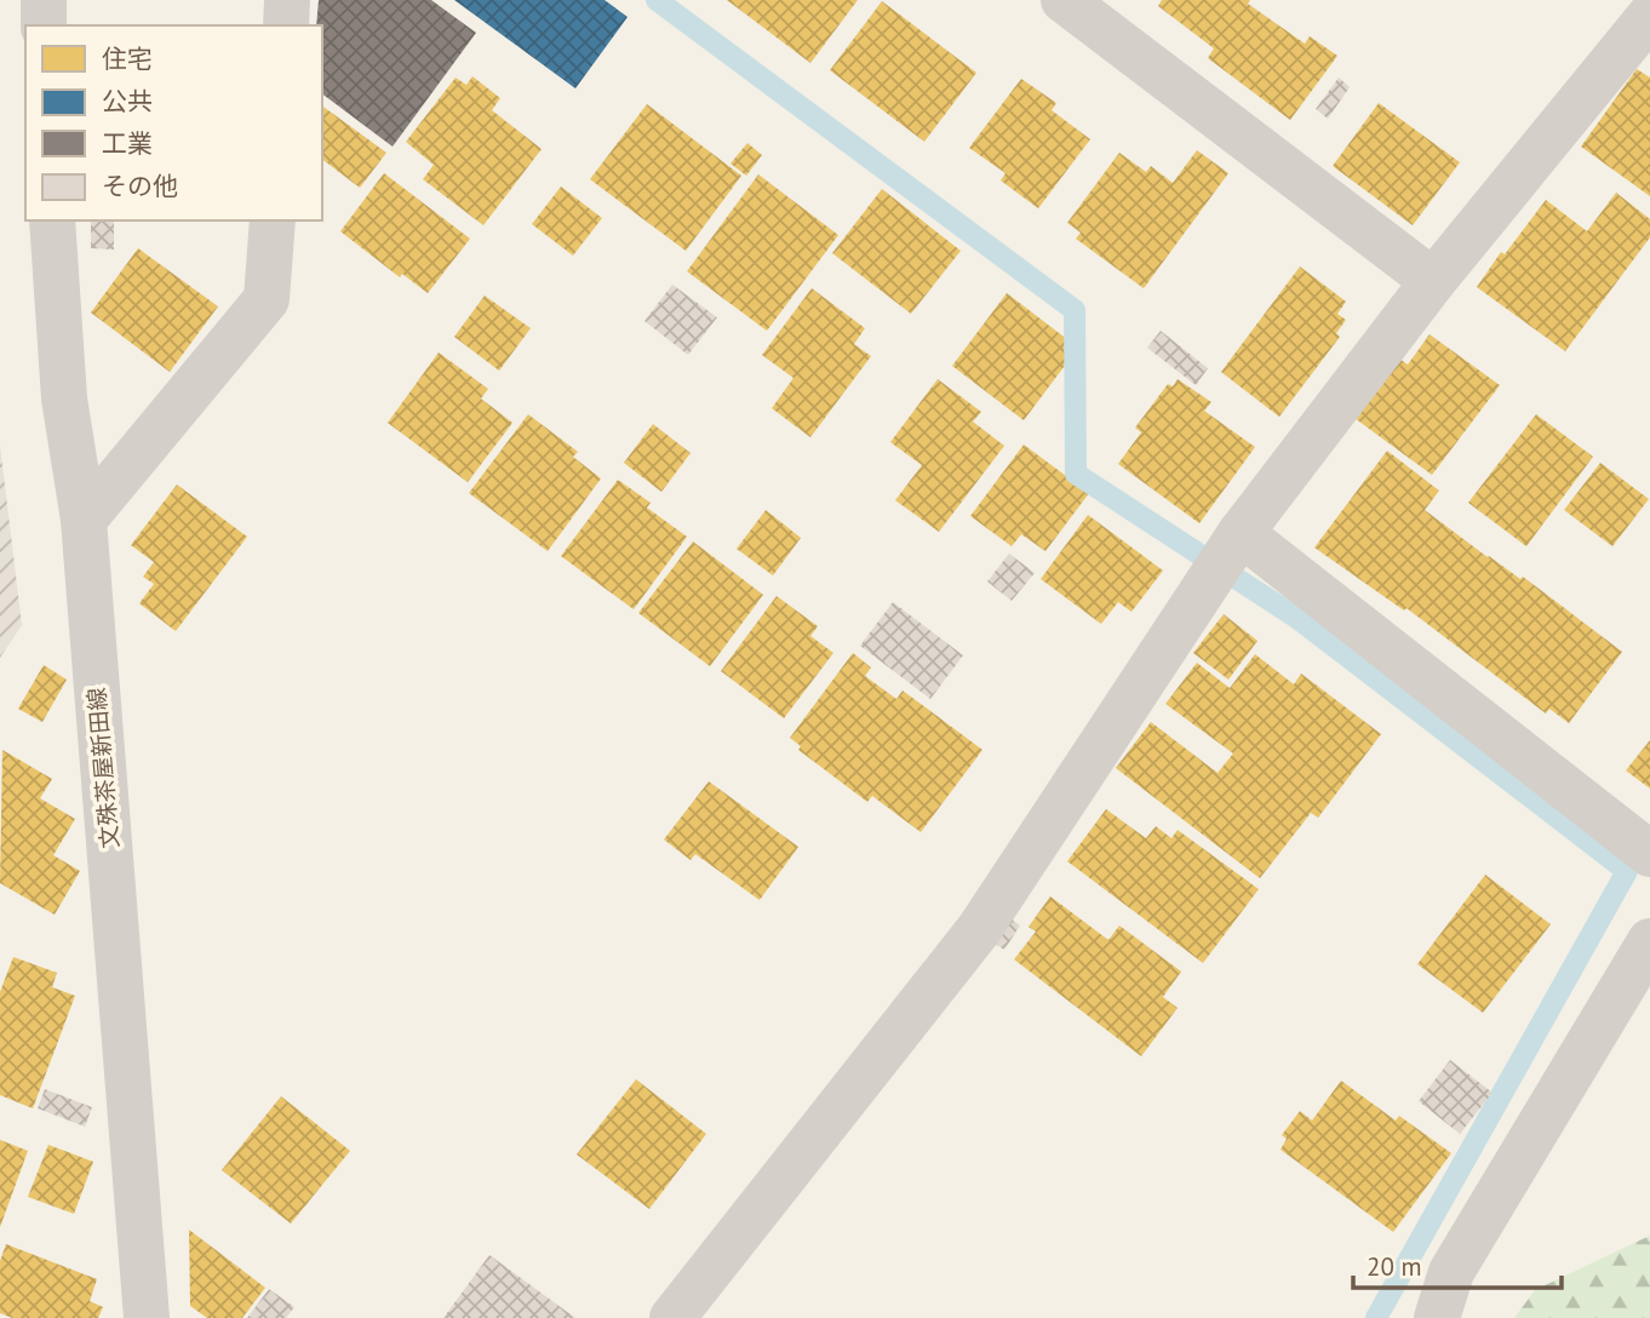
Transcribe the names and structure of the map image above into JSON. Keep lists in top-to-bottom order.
{
  "streets": {
    "street": ["文殊茶屋新田線"]
  },
  "legend": [
    "住宅",
    "公共",
    "工業",
    "その他"
  ],
  "scale_bar": "20 m"
}
